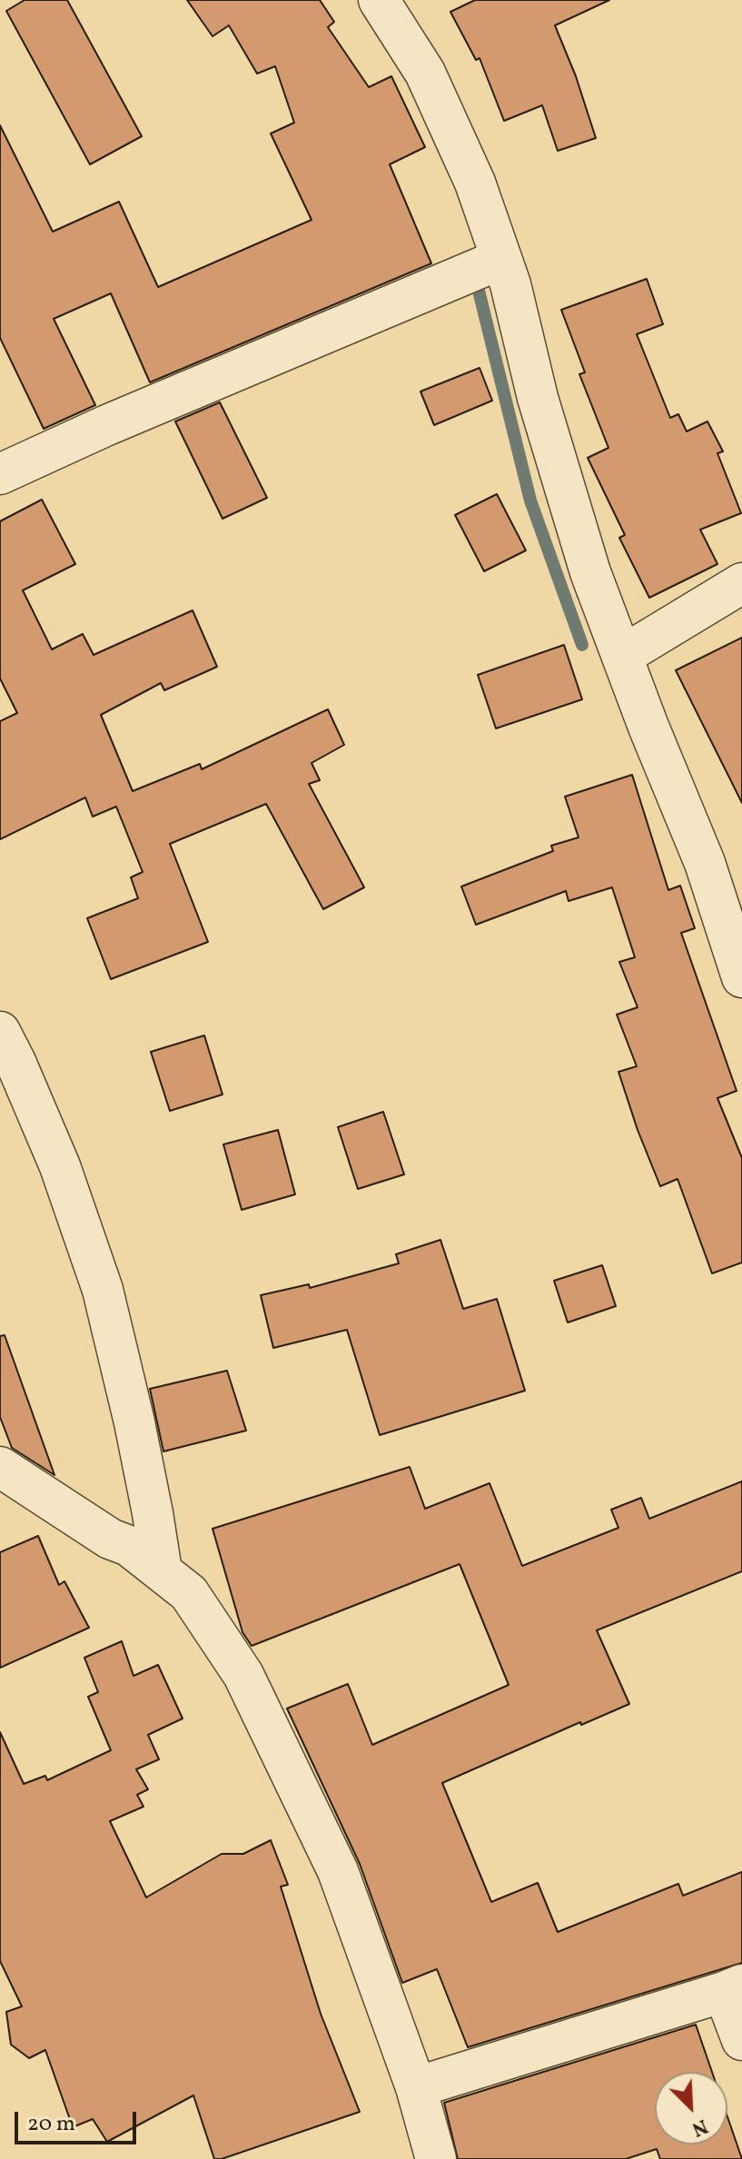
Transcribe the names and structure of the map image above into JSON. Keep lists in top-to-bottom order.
{
  "scale_bar": "20 m",
  "north": "bottom right"
}
